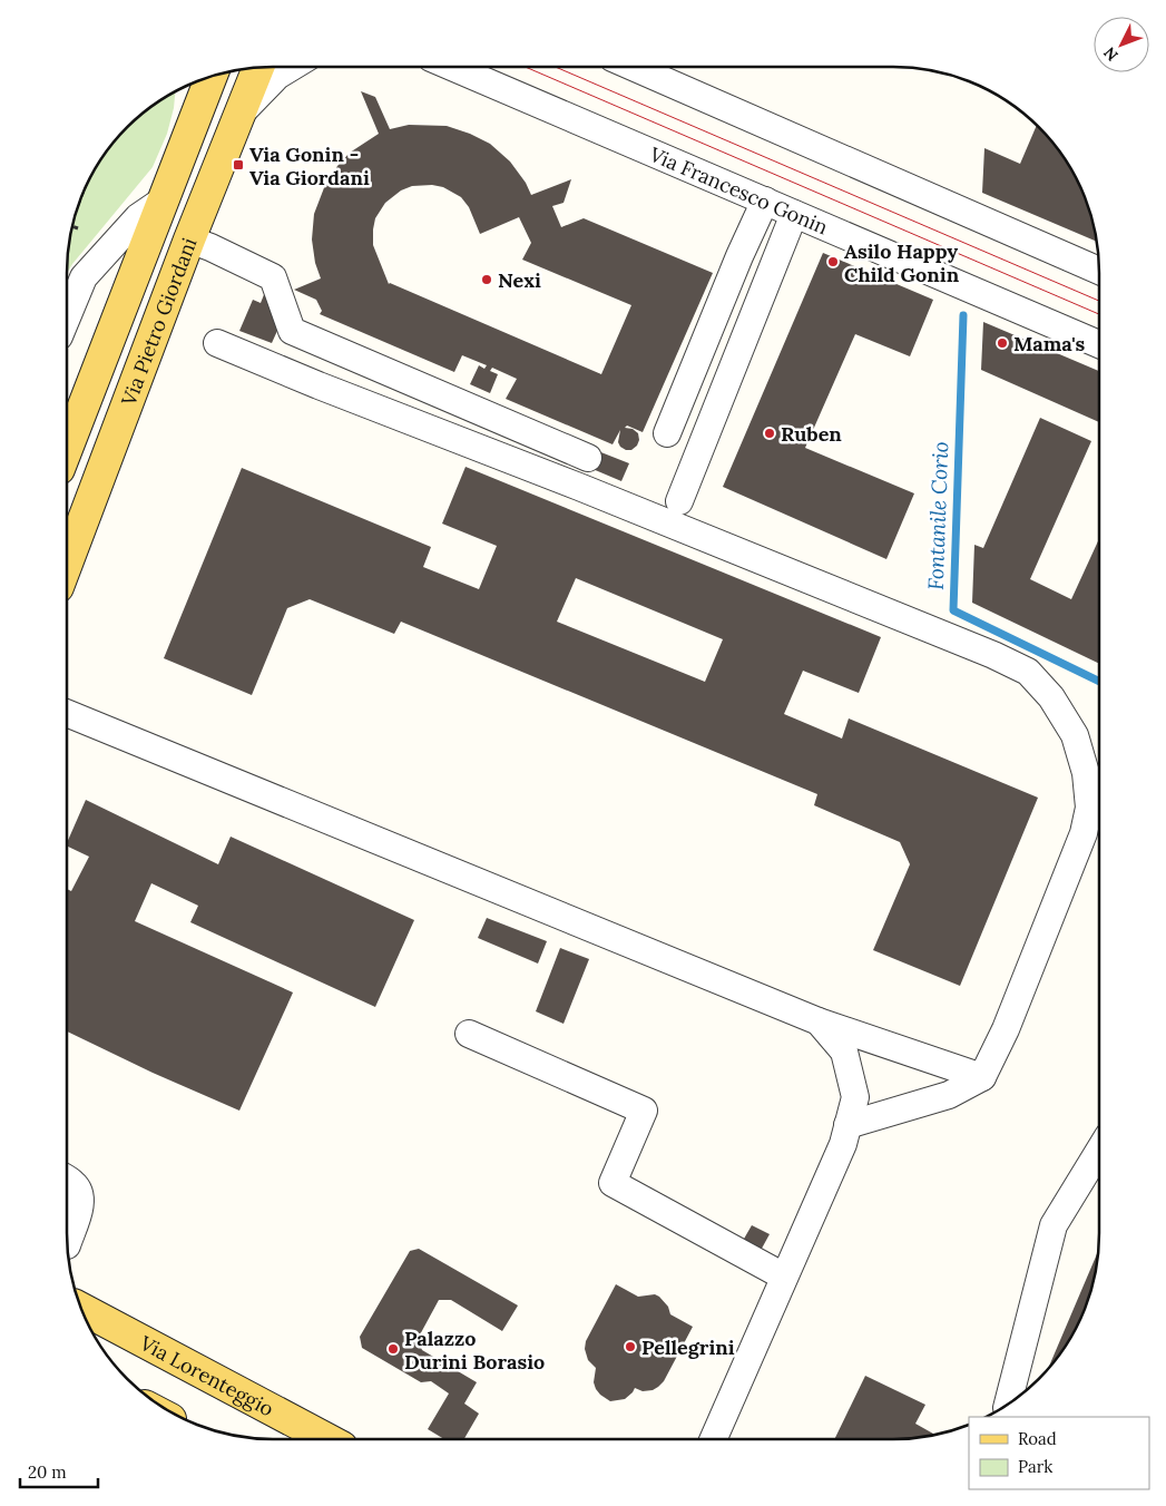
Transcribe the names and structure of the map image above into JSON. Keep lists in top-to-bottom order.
{
  "streets": {
    "main road": ["Via Pietro Giordani", "Via Lorenteggio"],
    "street": ["Via Francesco Gonin"]
  },
  "water": ["Fontanile Corio"],
  "places": {
    "transit": ["Via Gonin - Via Giordani"],
    "other": [
      "Asilo Happy Child Gonin",
      "Nexi",
      "Mama's",
      "Ruben",
      "Pellegrini",
      "Palazzo Durini Borasio"
    ]
  },
  "legend": ["Road", "Park"],
  "scale_bar": "20 m",
  "north": "bottom left"
}
